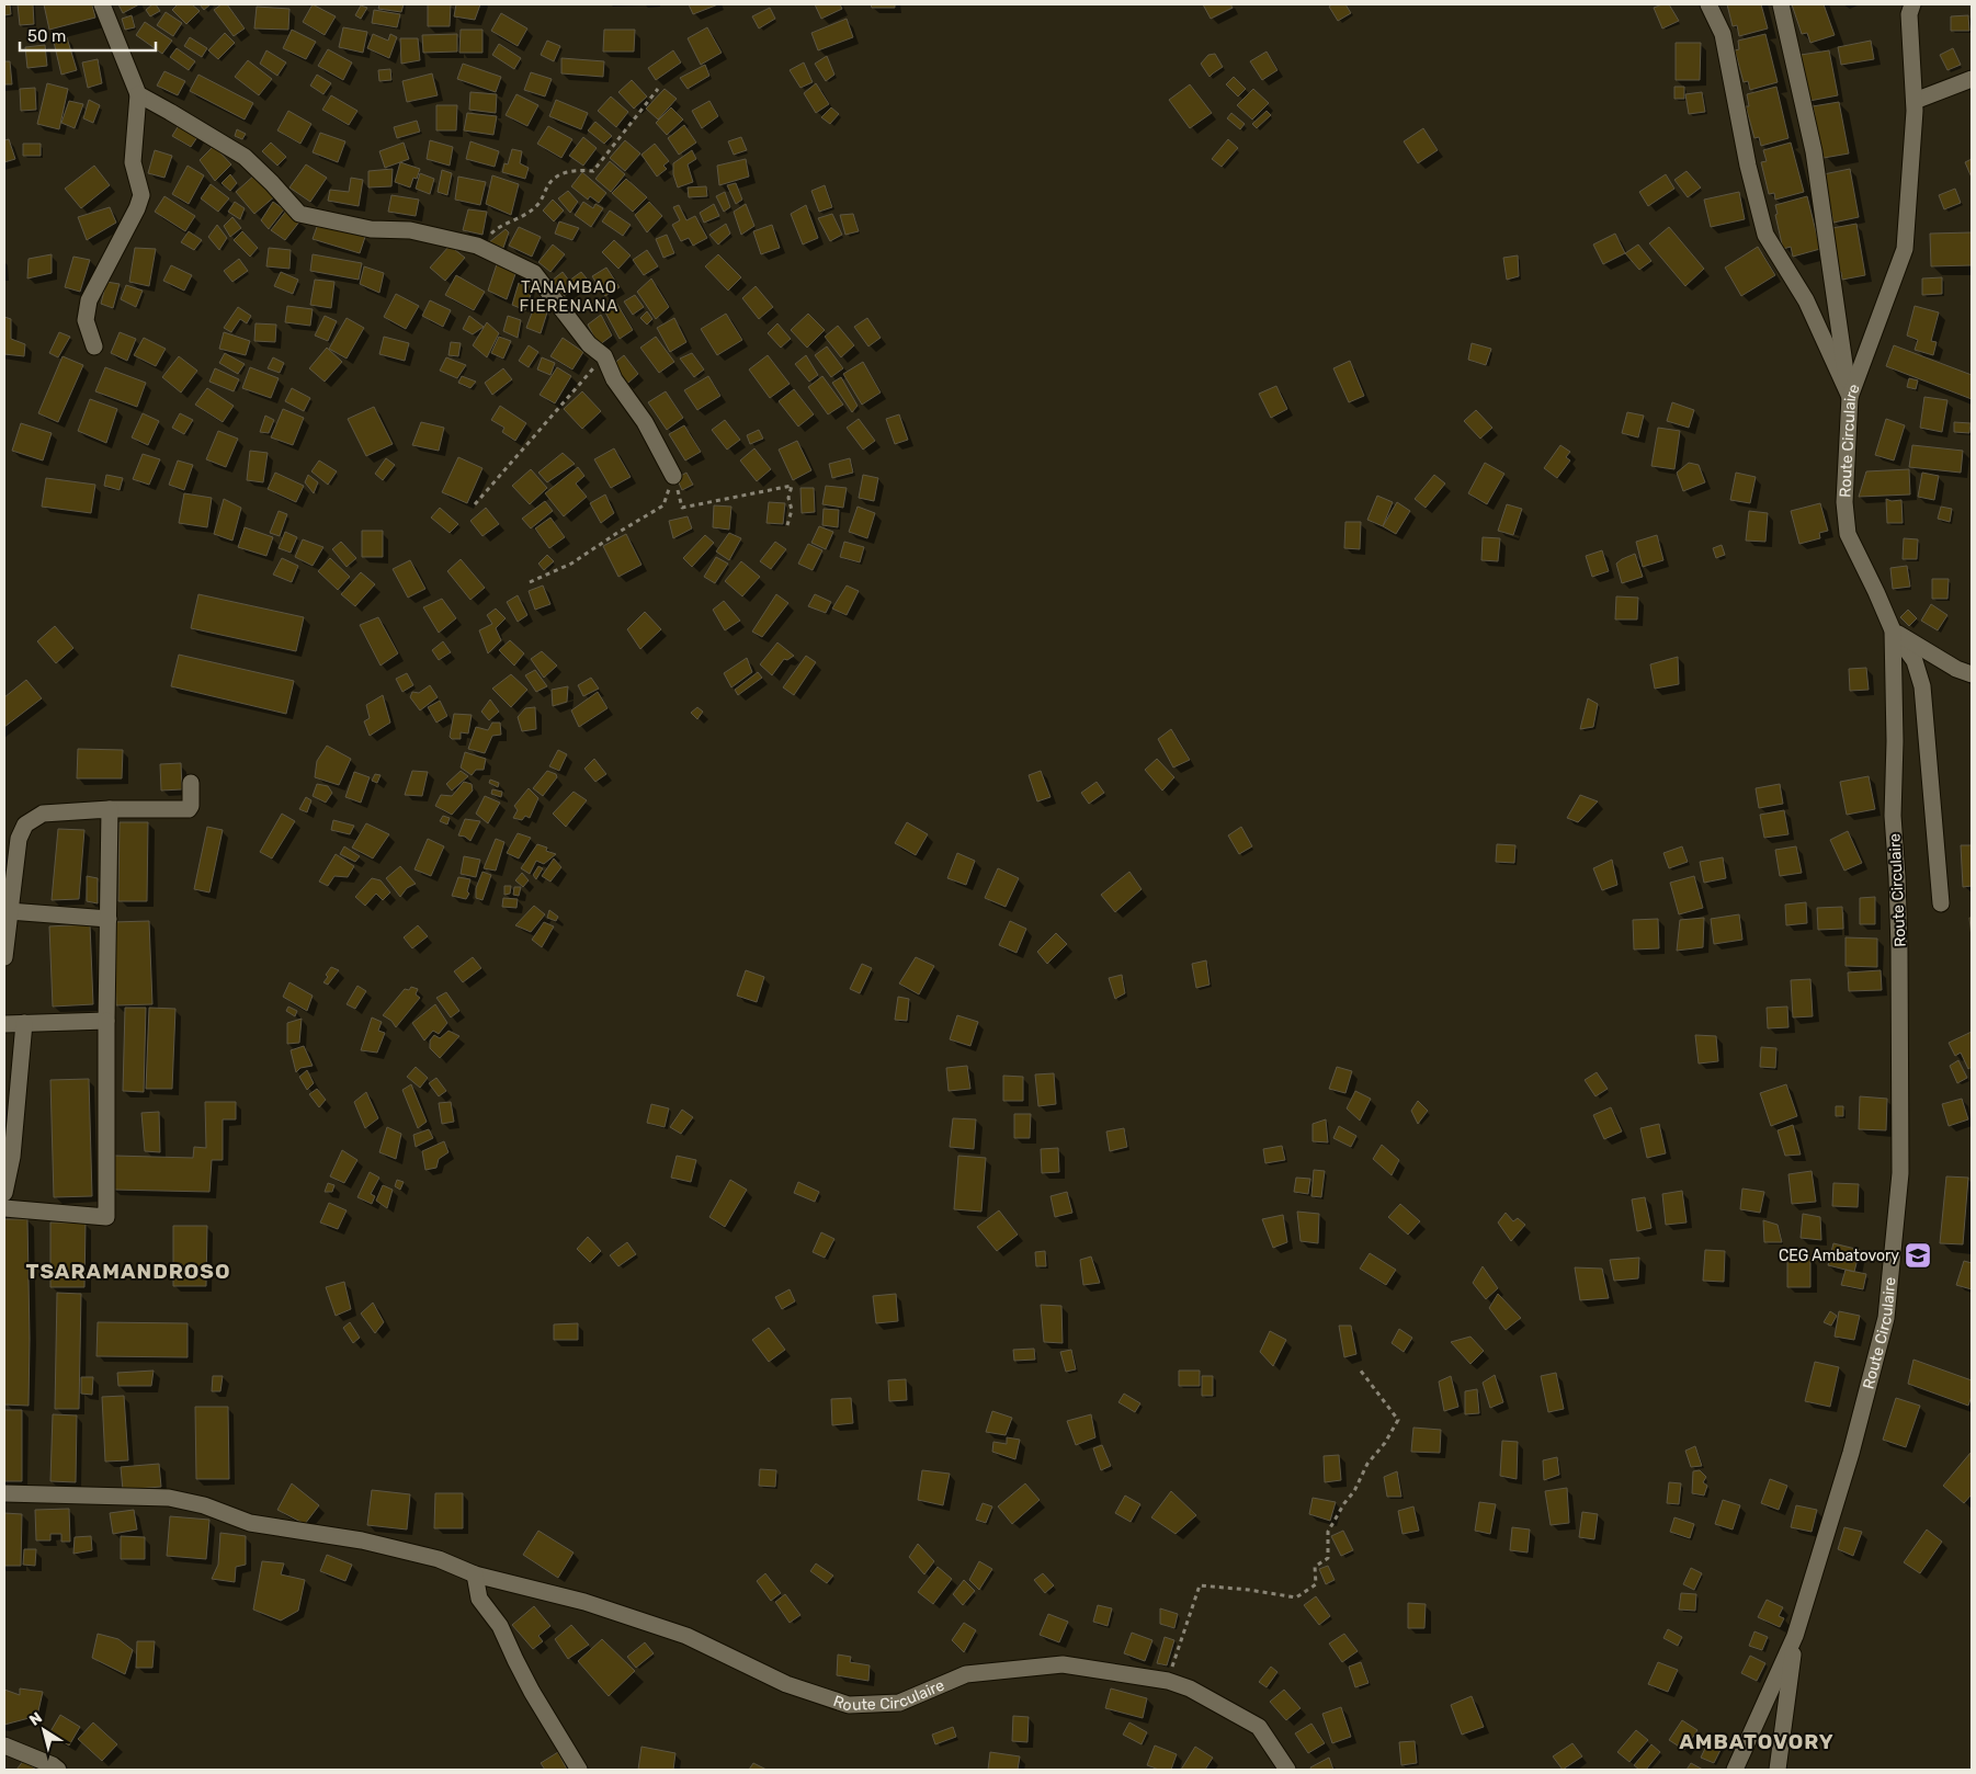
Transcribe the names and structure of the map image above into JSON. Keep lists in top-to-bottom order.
{
  "streets": {
    "street": ["Route Circulaire"]
  },
  "districts": ["TANAMBAO FIERENANA", "TSARAMANDROSO", "AMBATOVORY"],
  "places": {
    "school or university": ["CEG Ambatovory"]
  },
  "scale_bar": "50 m",
  "north": "top left"
}
